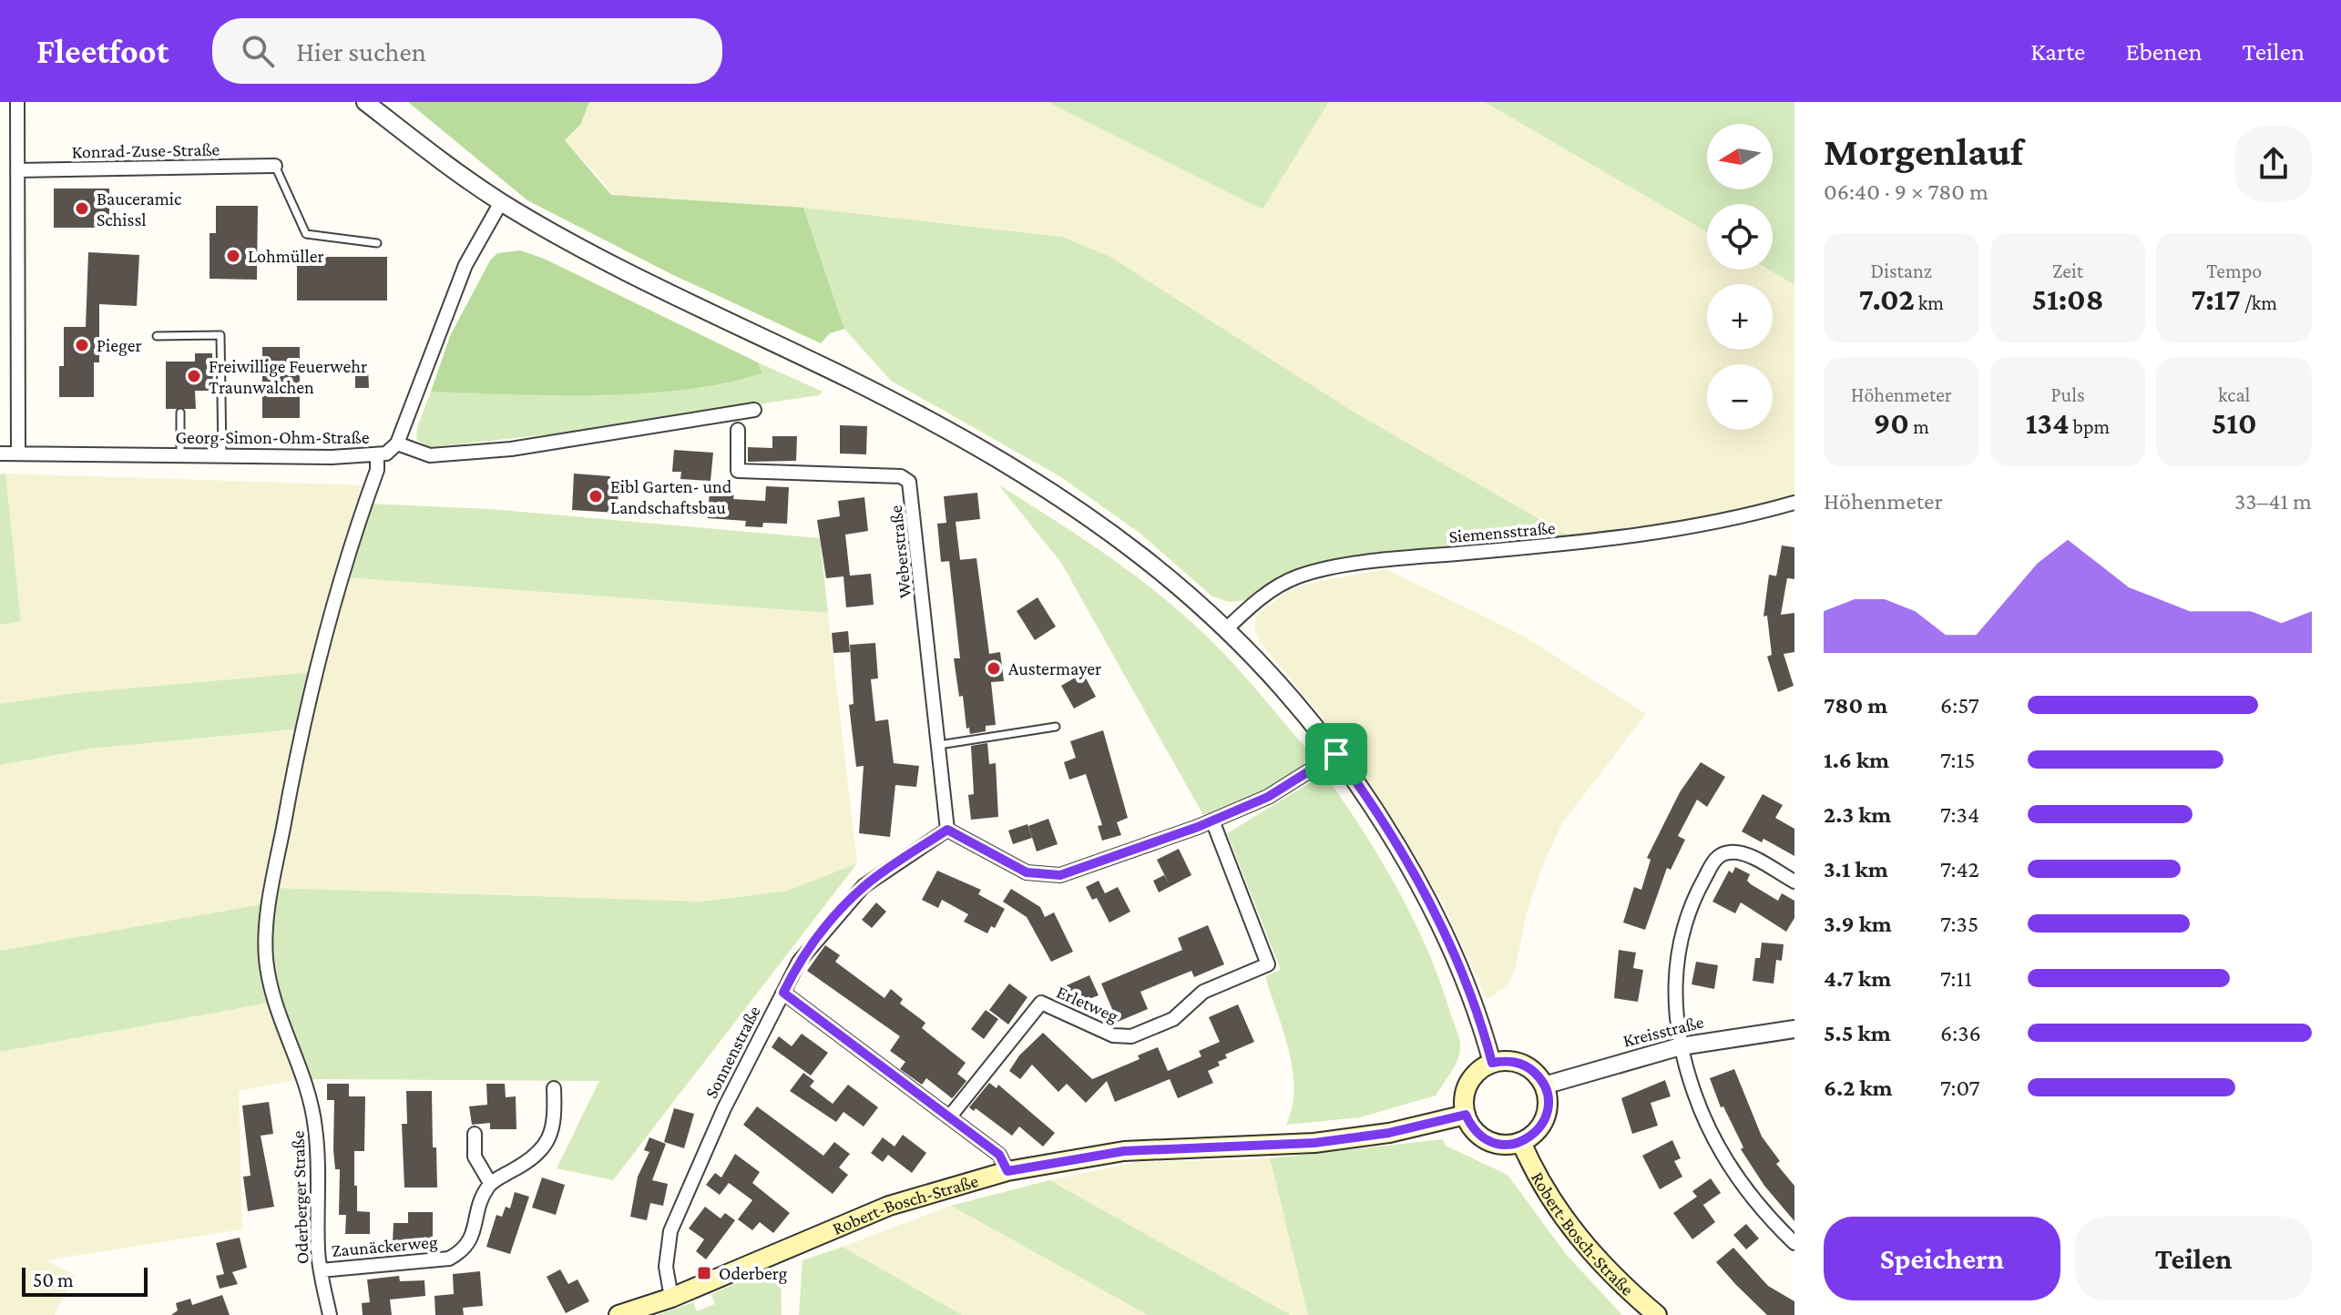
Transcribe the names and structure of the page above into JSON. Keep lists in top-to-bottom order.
{
  "streets": {
    "main road": ["Robert-Bosch-Straße"],
    "street": [
      "Konrad-Zuse-Straße",
      "Georg-Simon-Ohm-Straße",
      "Siemensstraße",
      "Weberstraße",
      "Erletweg",
      "Kreisstraße",
      "Sonnenstraße",
      "Oderberger Straße",
      "Zaunäckerweg"
    ]
  },
  "crossings": [
    ["Georg-Simon-Ohm-Straße", "Oderberger Straße"],
    ["Weberstraße", "Sonnenstraße"],
    ["Kreisstraße", "Robert-Bosch-Straße"],
    ["Sonnenstraße", "Robert-Bosch-Straße"],
    ["Oderberger Straße", "Zaunäckerweg"]
  ],
  "places": {
    "other": [
      "Bauceramic Schissl",
      "Lohmüller",
      "Pieger",
      "Freiwillige Feuerwehr Traunwalchen",
      "Eibl Garten- und Landschaftsbau",
      "Austermayer"
    ],
    "transit": ["Oderberg"]
  },
  "scale_bar": "50 m",
  "north": "left",
  "page": {
    "header": "Fleetfoot",
    "search": "Hier suchen",
    "nav": ["Karte", "Ebenen", "Teilen"],
    "heading": ["Morgenlauf", "06:40 · 9 × 780 m"],
    "map_buttons": ["+", "−"],
    "stats": [
      ["Distanz", "7.02 km"],
      ["Zeit", "51:08"],
      ["Tempo", "7:17 /km"],
      ["Höhenmeter", "90 m"],
      ["Puls", "134 bpm"],
      ["kcal", "510"]
    ],
    "chart": ["Höhenmeter", "33–41 m"],
    "list": [
      {
        "name": "780 m",
        "note": "6:57"
      },
      {
        "name": "1.6 km",
        "note": "7:15"
      },
      {
        "name": "2.3 km",
        "note": "7:34"
      },
      {
        "name": "3.1 km",
        "note": "7:42"
      },
      {
        "name": "3.9 km",
        "note": "7:35"
      },
      {
        "name": "4.7 km",
        "note": "7:11"
      },
      {
        "name": "5.5 km",
        "note": "6:36"
      },
      {
        "name": "6.2 km",
        "note": "7:07"
      }
    ],
    "buttons": ["Speichern", "Teilen"],
    "scale": "50 m"
  }
}
